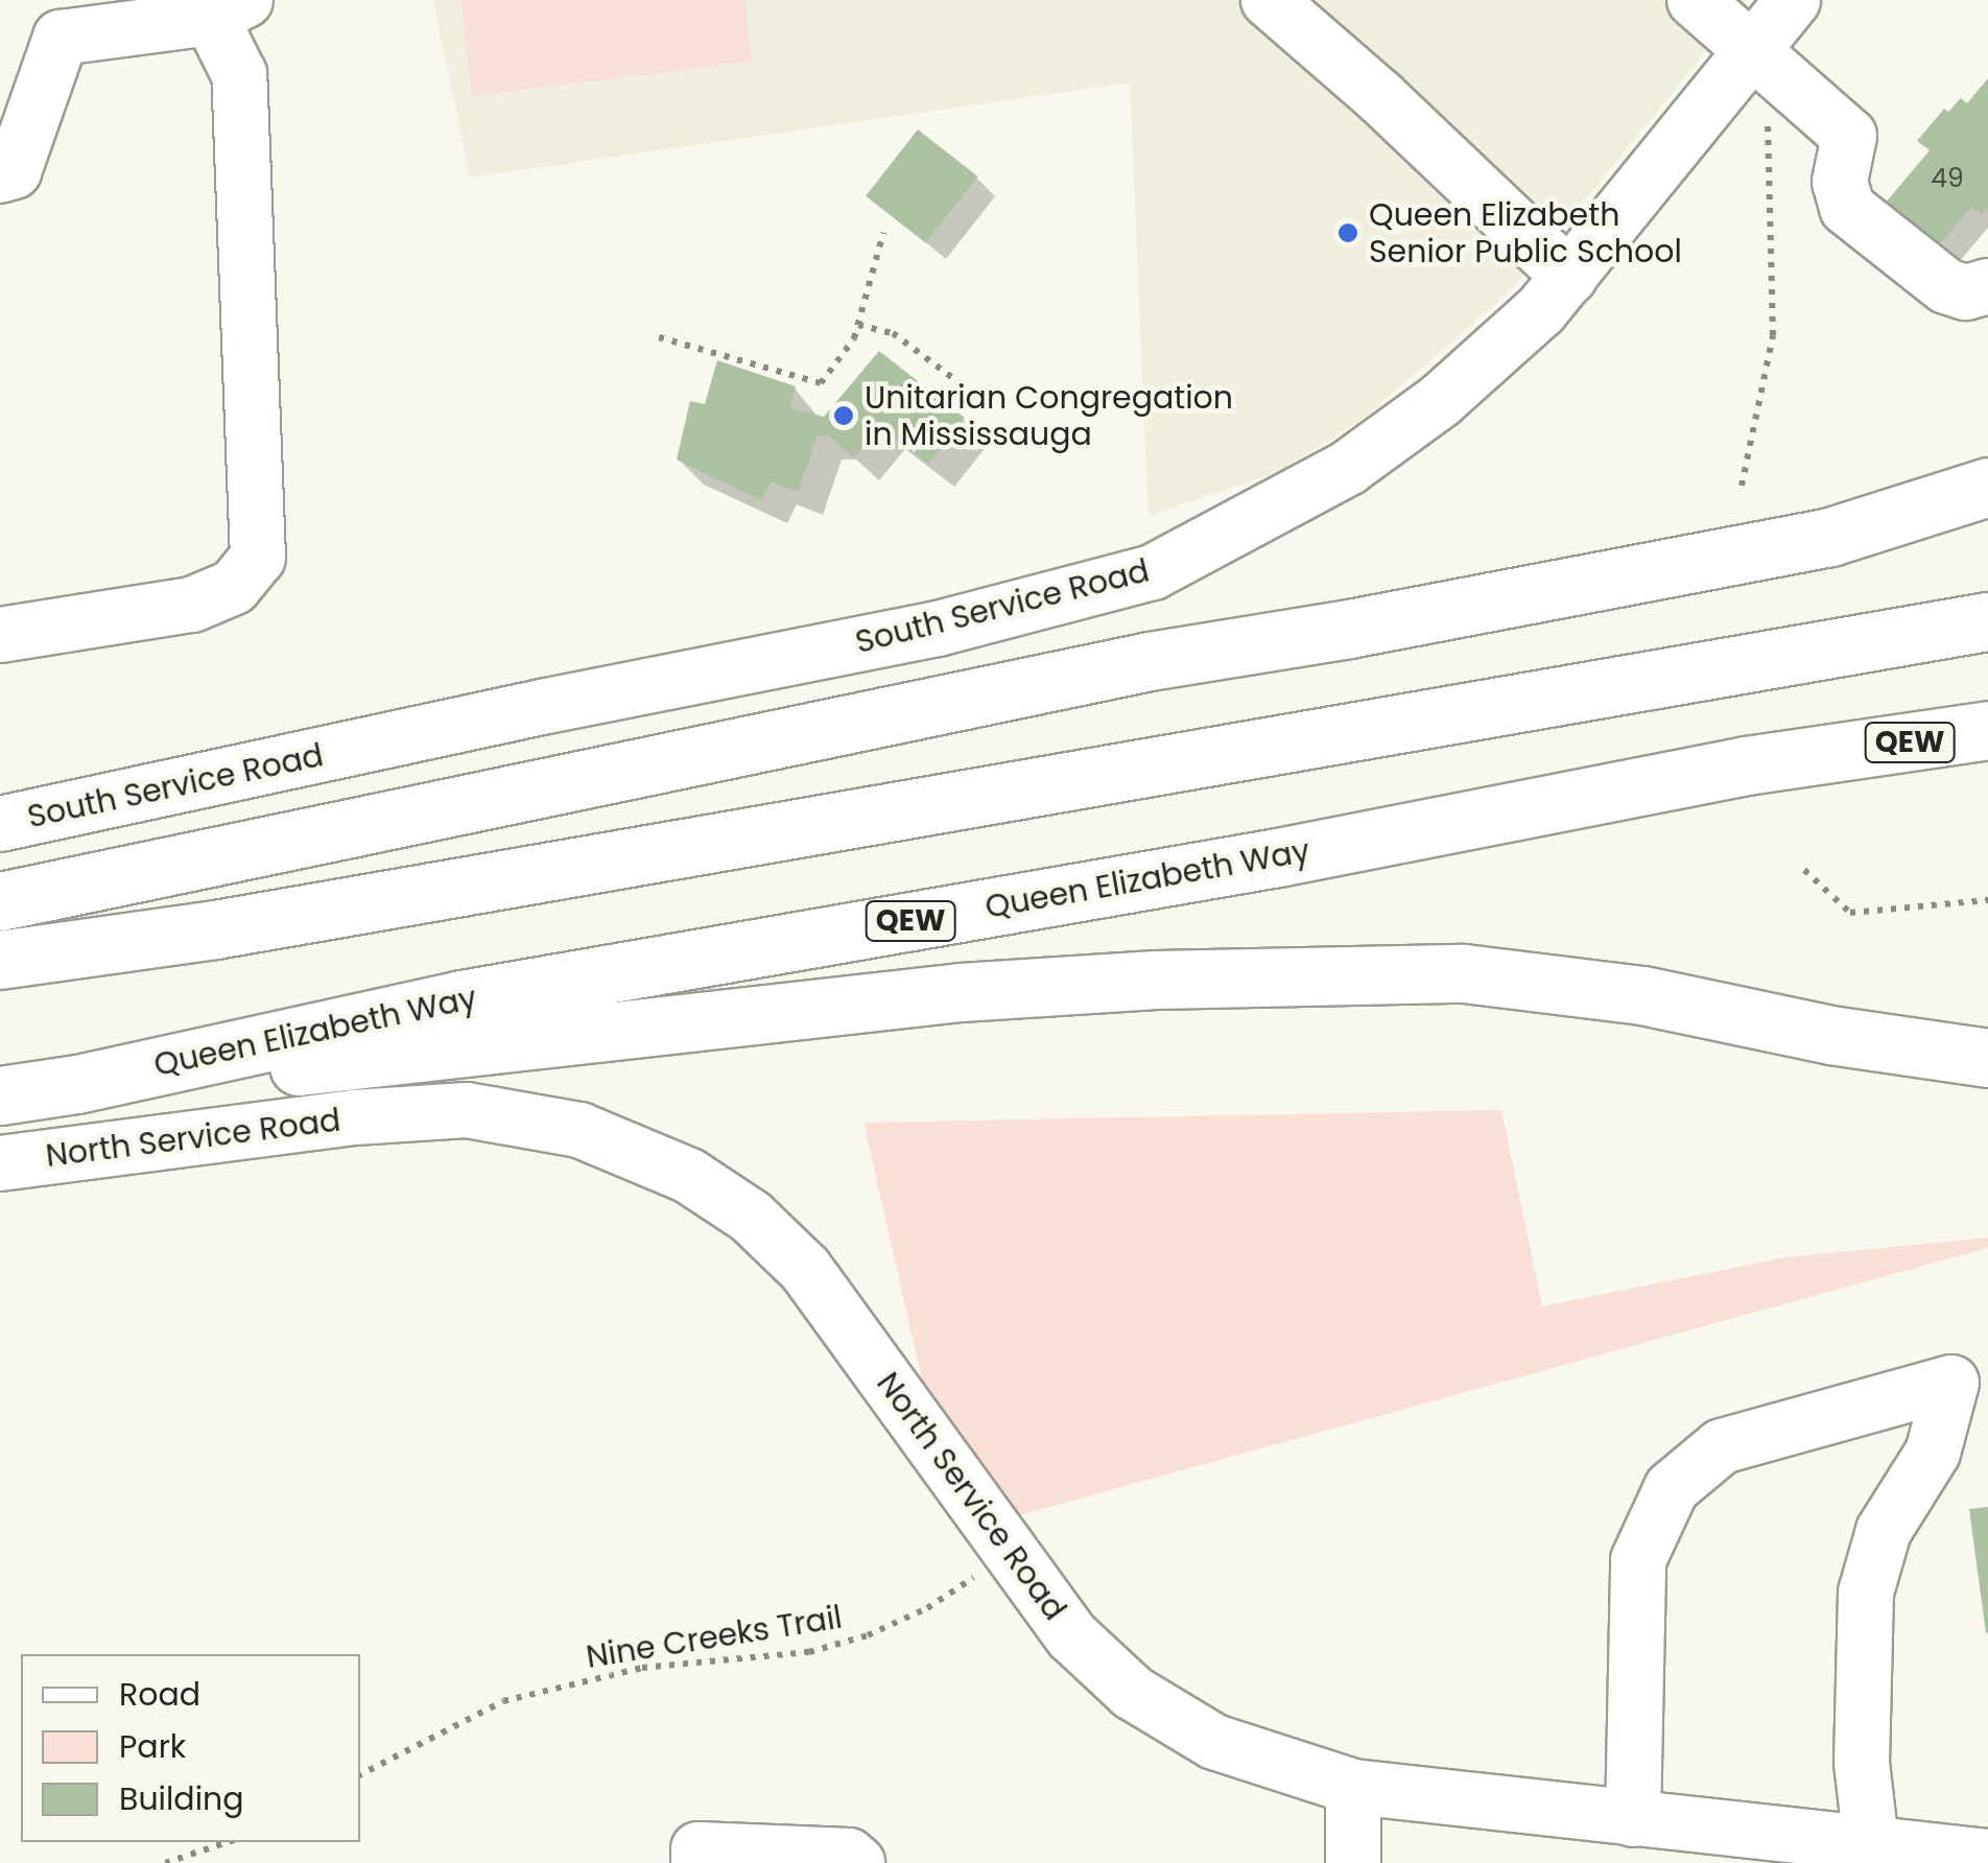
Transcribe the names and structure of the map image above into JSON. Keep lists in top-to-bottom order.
{
  "streets": {
    "highway": ["QEW", "Queen Elizabeth Way"],
    "street": ["South Service Road", "North Service Road"],
    "path": ["Nine Creeks Trail"]
  },
  "crossings": [
    ["North Service Road", "Nine Creeks Trail"]
  ],
  "places": ["Queen Elizabeth Senior Public School", "Unitarian Congregation in Mississauga"],
  "house_numbers": ["49"],
  "legend": ["Road", "Park", "Building"]
}
